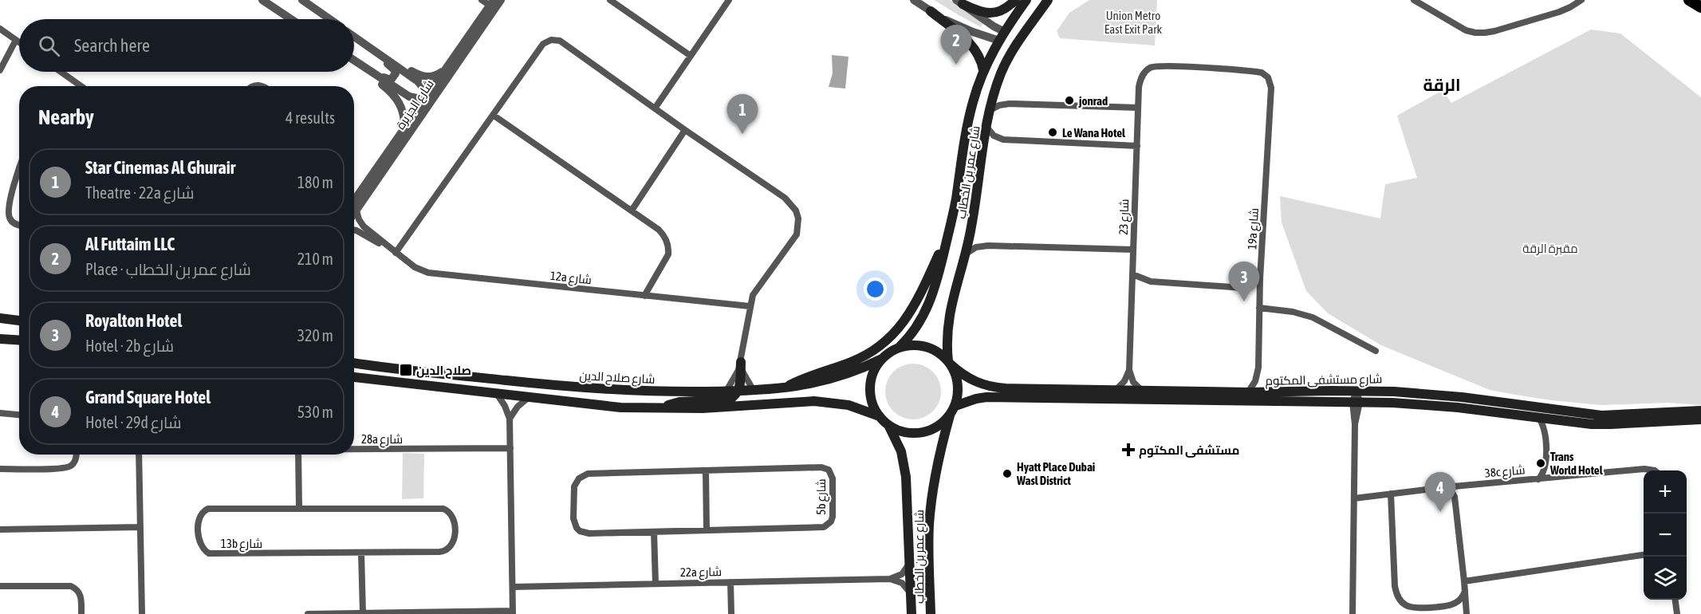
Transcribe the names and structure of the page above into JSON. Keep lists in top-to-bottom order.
{
  "streets": {
    "main road": ["شارع عمر بن الخطاب", "شارع صلاح الدين", "شارع مستشفى المكتوم"],
    "street": [
      "شارع الجزيرة",
      "شارع 23",
      "19a شارع",
      "12a شارع",
      "28a شارع",
      "38c شارع",
      "5b شارع",
      "13b شارع",
      "22a شارع"
    ]
  },
  "crossings": [
    ["شارع عمر بن الخطاب", "شارع صلاح الدين"],
    ["شارع عمر بن الخطاب", "شارع مستشفى المكتوم"],
    ["شارع 23", "19a شارع"],
    ["19a شارع", "شارع مستشفى المكتوم"],
    ["شارع صلاح الدين", "شارع مستشفى المكتوم"]
  ],
  "districts": ["الرقة"],
  "parks": ["Union Metro East Exit Park", "مقبرة الرقة"],
  "places": {
    "other": [
      "jonrad",
      "Le Wana Hotel",
      "Trans World Hotel",
      "Hyatt Place Dubai Wasl District"
    ],
    "transit": ["صلاح الدين"],
    "health": ["مستشفى المكتوم"]
  },
  "page": {
    "search": "Search here",
    "pins": [
      "2",
      "1",
      "3",
      "4"
    ],
    "heading": ["Nearby", "4 results"],
    "list": [
      {
        "mark": "1",
        "name": "Star Cinemas Al Ghurair",
        "note": "Theatre · 22a شارع",
        "value": "180 m"
      },
      {
        "mark": "2",
        "name": "Al Futtaim LLC",
        "note": "Place · شارع عمر بن الخطاب",
        "value": "210 m"
      },
      {
        "mark": "3",
        "name": "Royalton Hotel",
        "note": "Hotel · 2b شارع",
        "value": "320 m"
      },
      {
        "mark": "4",
        "name": "Grand Square Hotel",
        "note": "Hotel · 29d شارع",
        "value": "530 m"
      }
    ],
    "map_buttons": ["+", "−"]
  }
}
